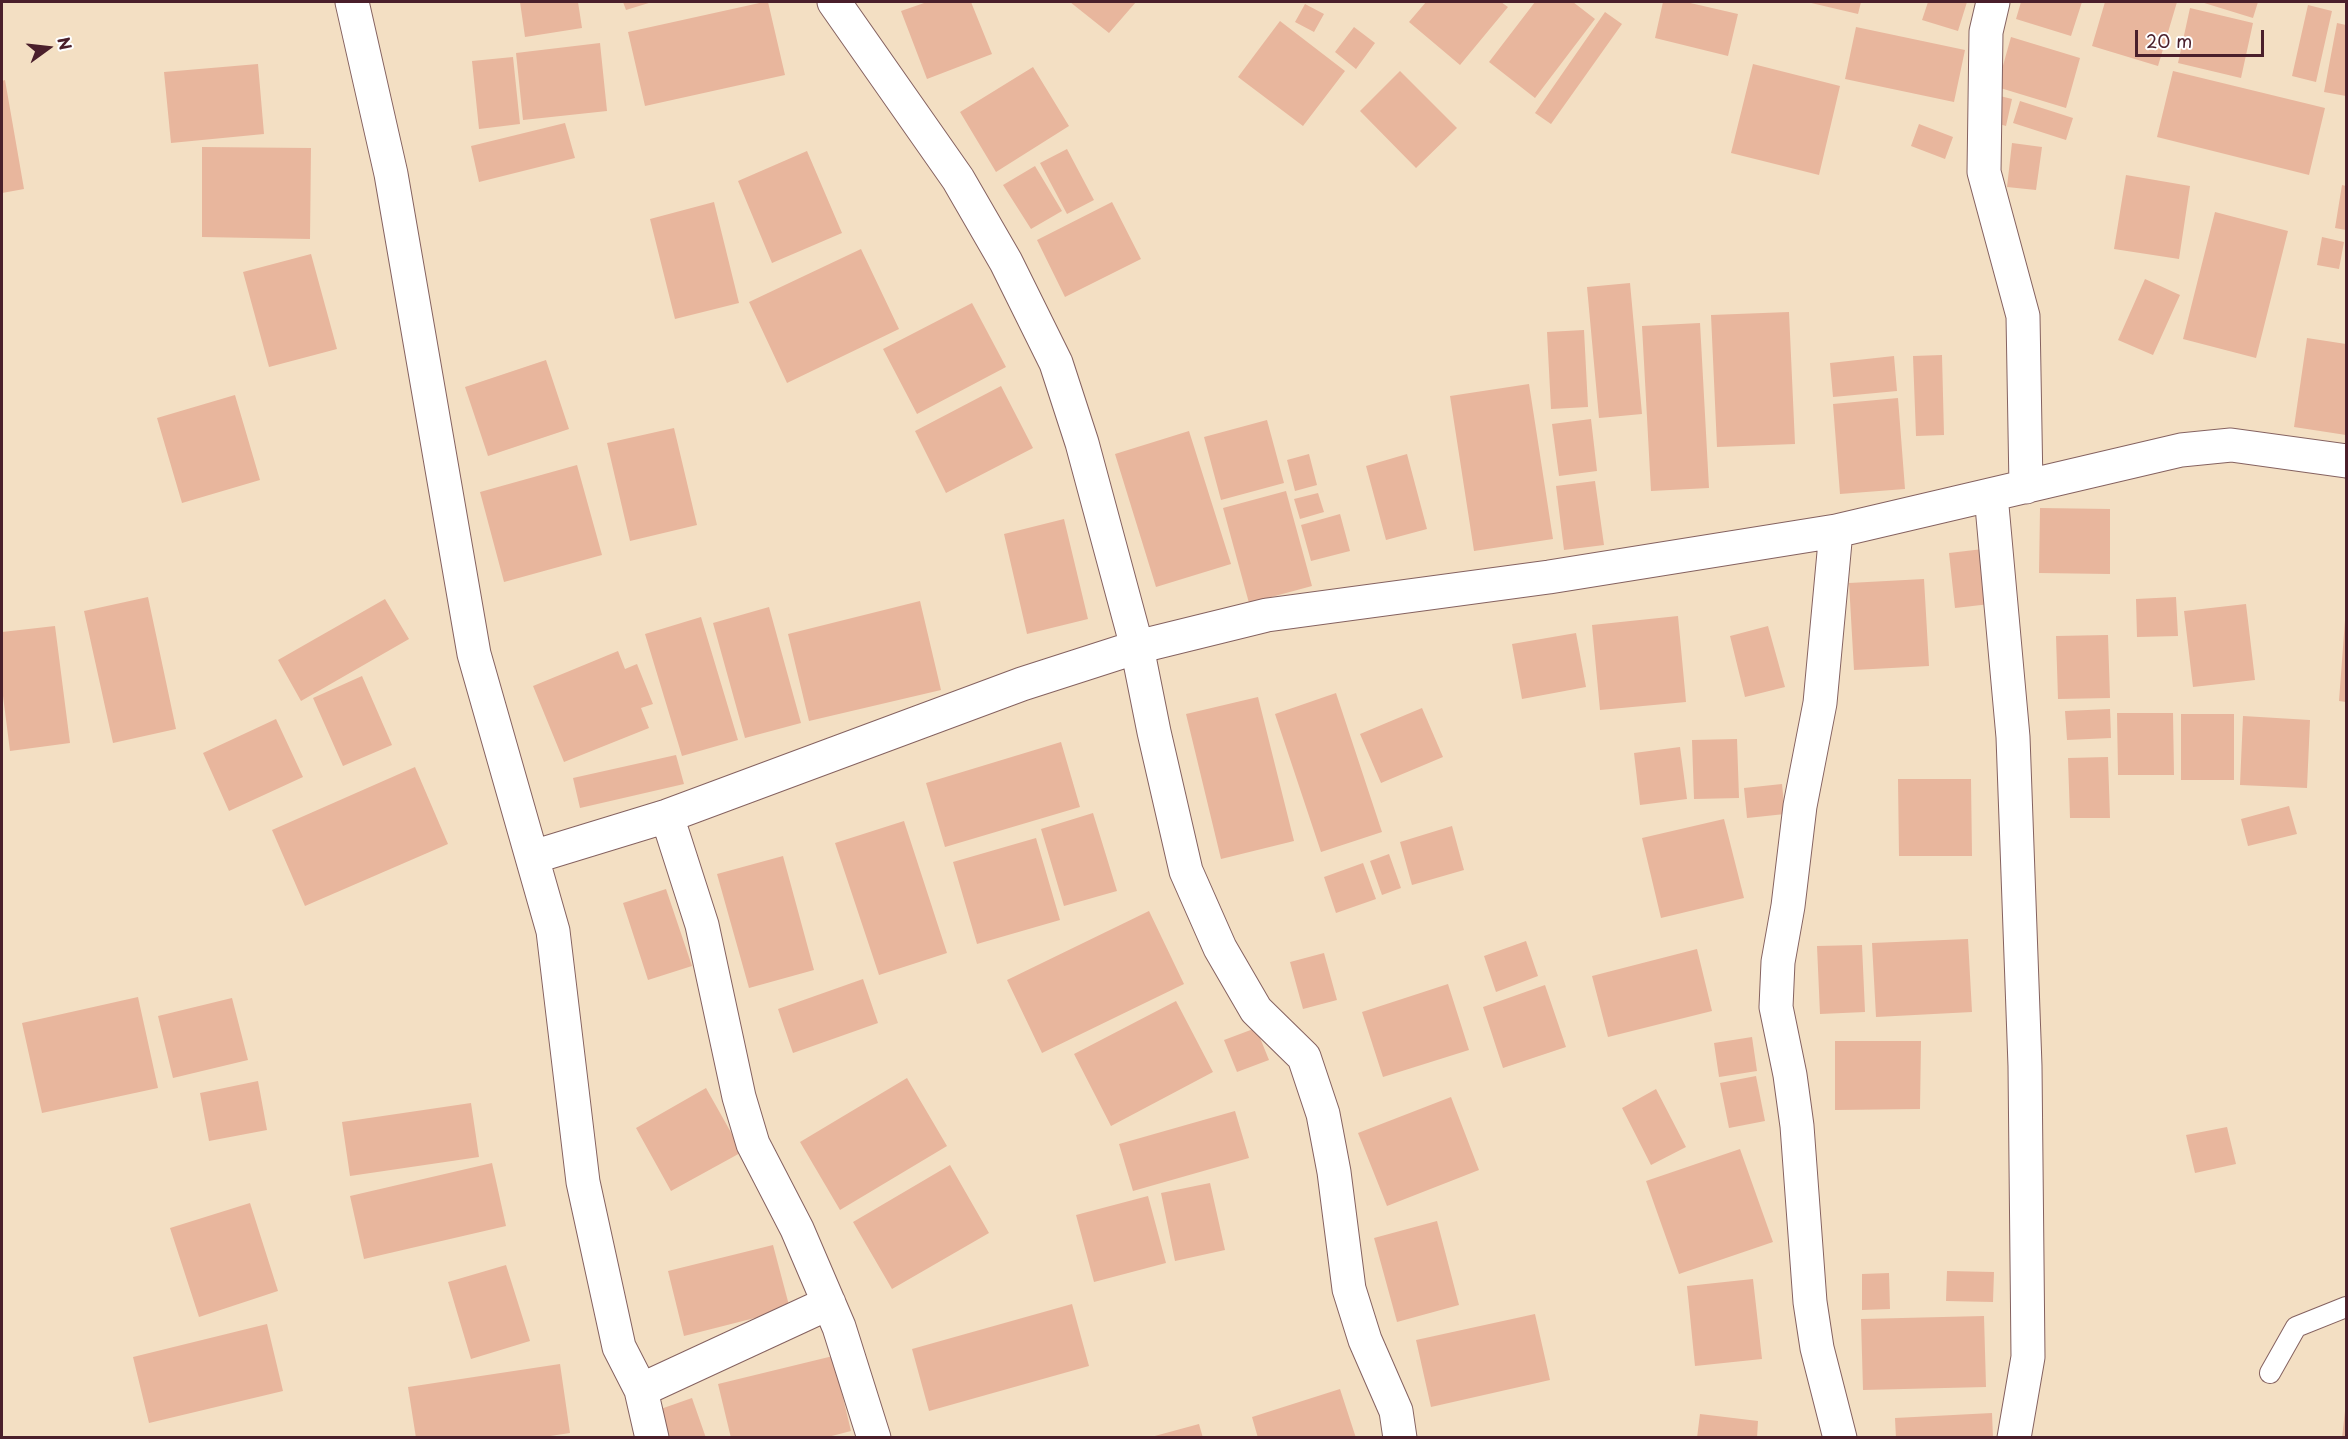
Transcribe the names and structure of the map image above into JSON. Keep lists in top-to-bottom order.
{
  "scale_bar": "20 m",
  "north": "right"
}
